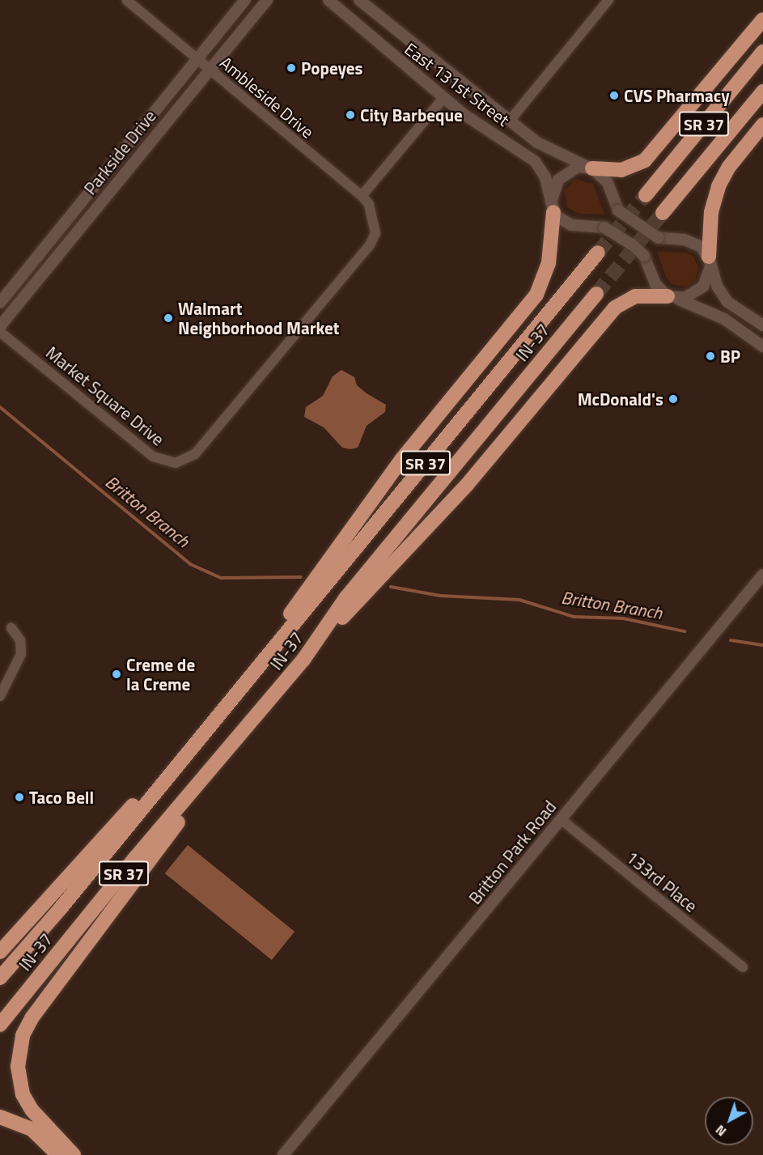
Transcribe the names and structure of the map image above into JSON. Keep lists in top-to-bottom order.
{
  "streets": {
    "highway": ["SR 37", "IN-37"],
    "street": [
      "East 131st Street",
      "Ambleside Drive",
      "Parkside Drive",
      "Market Square Drive",
      "Britton Park Road",
      "133rd Place"
    ]
  },
  "crossings": [
    ["Ambleside Drive", "Parkside Drive"],
    ["Ambleside Drive", "Market Square Drive"],
    ["Britton Park Road", "133rd Place"]
  ],
  "water": ["Britton Branch"],
  "places": [
    "Popeyes",
    "CVS Pharmacy",
    "City Barbeque",
    "Walmart Neighborhood Market",
    "BP",
    "McDonald's",
    "Creme de la Creme",
    "Taco Bell"
  ],
  "north": "bottom left"
}
